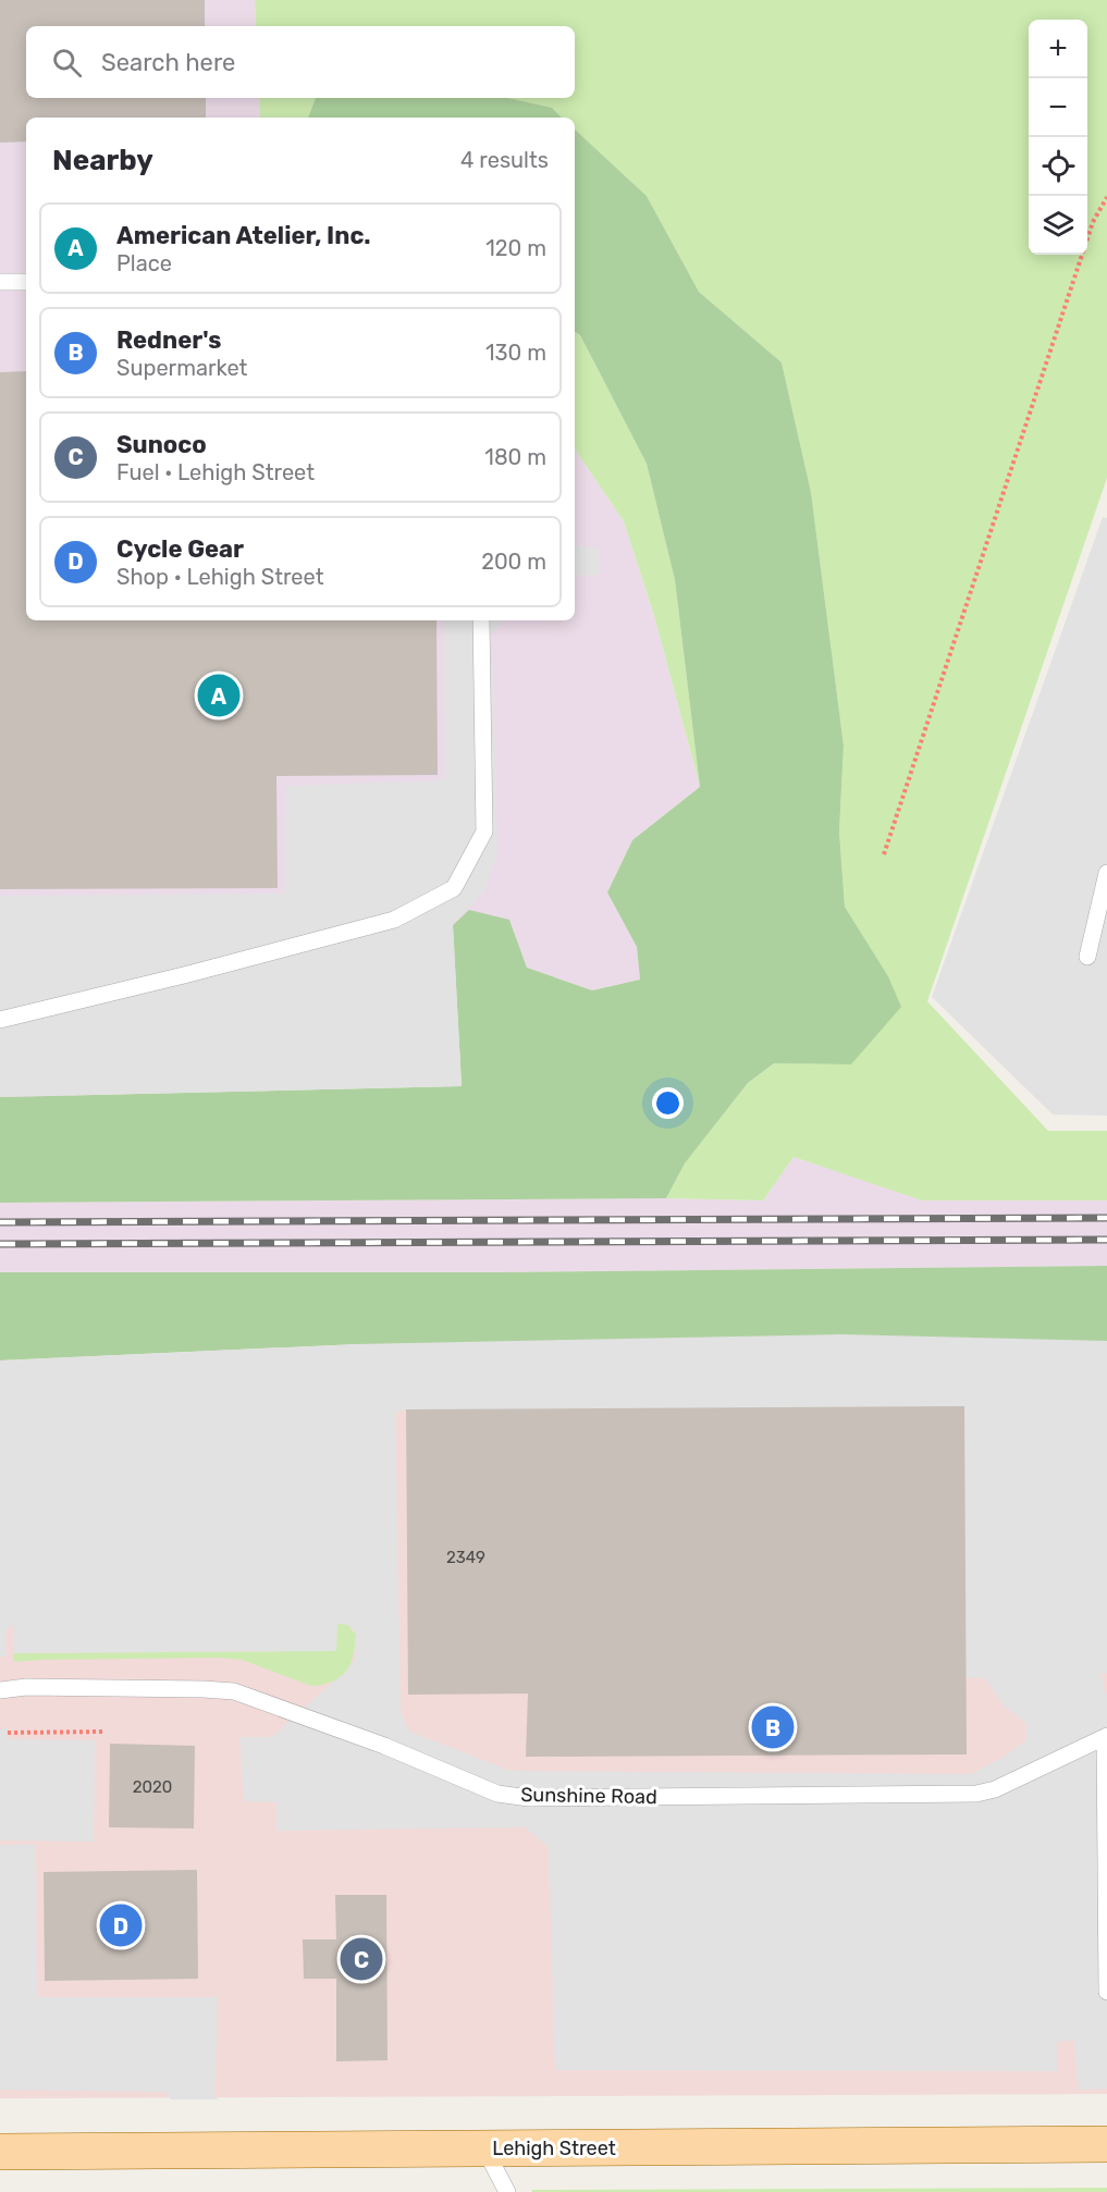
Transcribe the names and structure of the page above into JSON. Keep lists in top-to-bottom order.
{
  "streets": {
    "main road": ["Lehigh Street"],
    "lane": ["Sunshine Road"]
  },
  "house_numbers": ["2349", "2020"],
  "page": {
    "map_buttons": ["+", "−"],
    "search": "Search here",
    "heading": ["Nearby", "4 results"],
    "list": [
      {
        "mark": "A",
        "name": "American Atelier, Inc.",
        "note": "Place",
        "value": "120 m"
      },
      {
        "mark": "B",
        "name": "Redner's",
        "note": "Supermarket",
        "value": "130 m"
      },
      {
        "mark": "C",
        "name": "Sunoco",
        "note": "Fuel · Lehigh Street",
        "value": "180 m"
      },
      {
        "mark": "D",
        "name": "Cycle Gear",
        "note": "Shop · Lehigh Street",
        "value": "200 m"
      }
    ],
    "pins": [
      "A",
      "B",
      "D",
      "C"
    ]
  }
}
